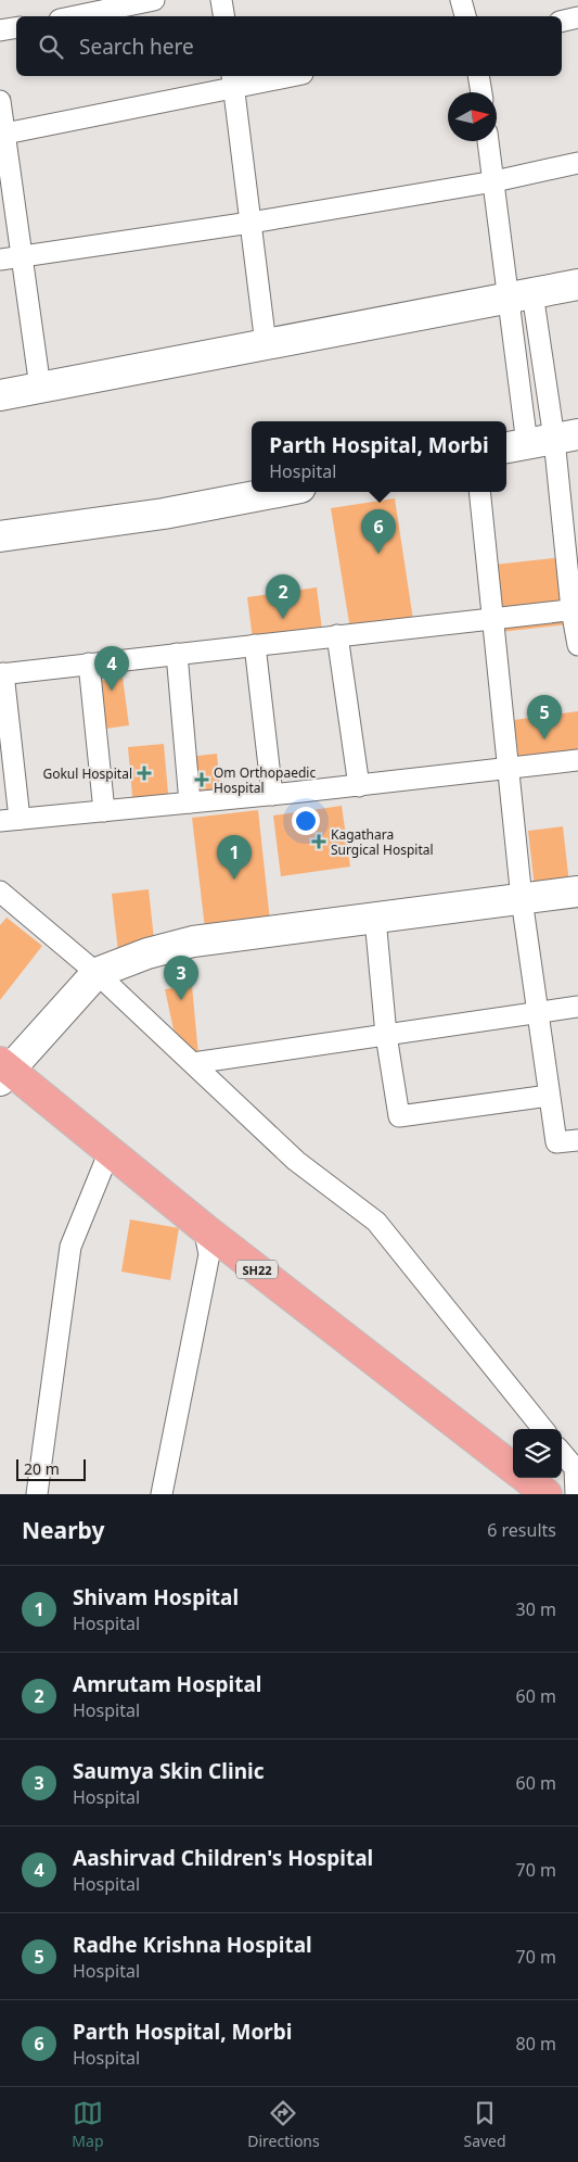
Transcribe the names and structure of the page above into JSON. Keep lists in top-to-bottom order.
{
  "streets": {
    "main road": ["SH22"]
  },
  "places": {
    "health": ["Gokul Hospital", "Om Orthopaedic Hospital", "Kagathara Surgical Hospital"]
  },
  "scale_bar": "20 m",
  "north": "right",
  "page": {
    "search": "Search here",
    "popup": ["Parth Hospital, Morbi", "Hospital"],
    "pins": [
      "6",
      "2",
      "4",
      "5",
      "1",
      "3"
    ],
    "scale": "20 m",
    "heading": ["Nearby", "6 results"],
    "list": [
      {
        "mark": "1",
        "name": "Shivam Hospital",
        "note": "Hospital",
        "value": "30 m"
      },
      {
        "mark": "2",
        "name": "Amrutam Hospital",
        "note": "Hospital",
        "value": "60 m"
      },
      {
        "mark": "3",
        "name": "Saumya Skin Clinic",
        "note": "Hospital",
        "value": "60 m"
      },
      {
        "mark": "4",
        "name": "Aashirvad Children's Hospital",
        "note": "Hospital",
        "value": "70 m"
      },
      {
        "mark": "5",
        "name": "Radhe Krishna Hospital",
        "note": "Hospital",
        "value": "70 m"
      },
      {
        "mark": "6",
        "name": "Parth Hospital, Morbi",
        "note": "Hospital",
        "value": "80 m"
      }
    ],
    "nav": ["Map", "Directions", "Saved"]
  }
}
